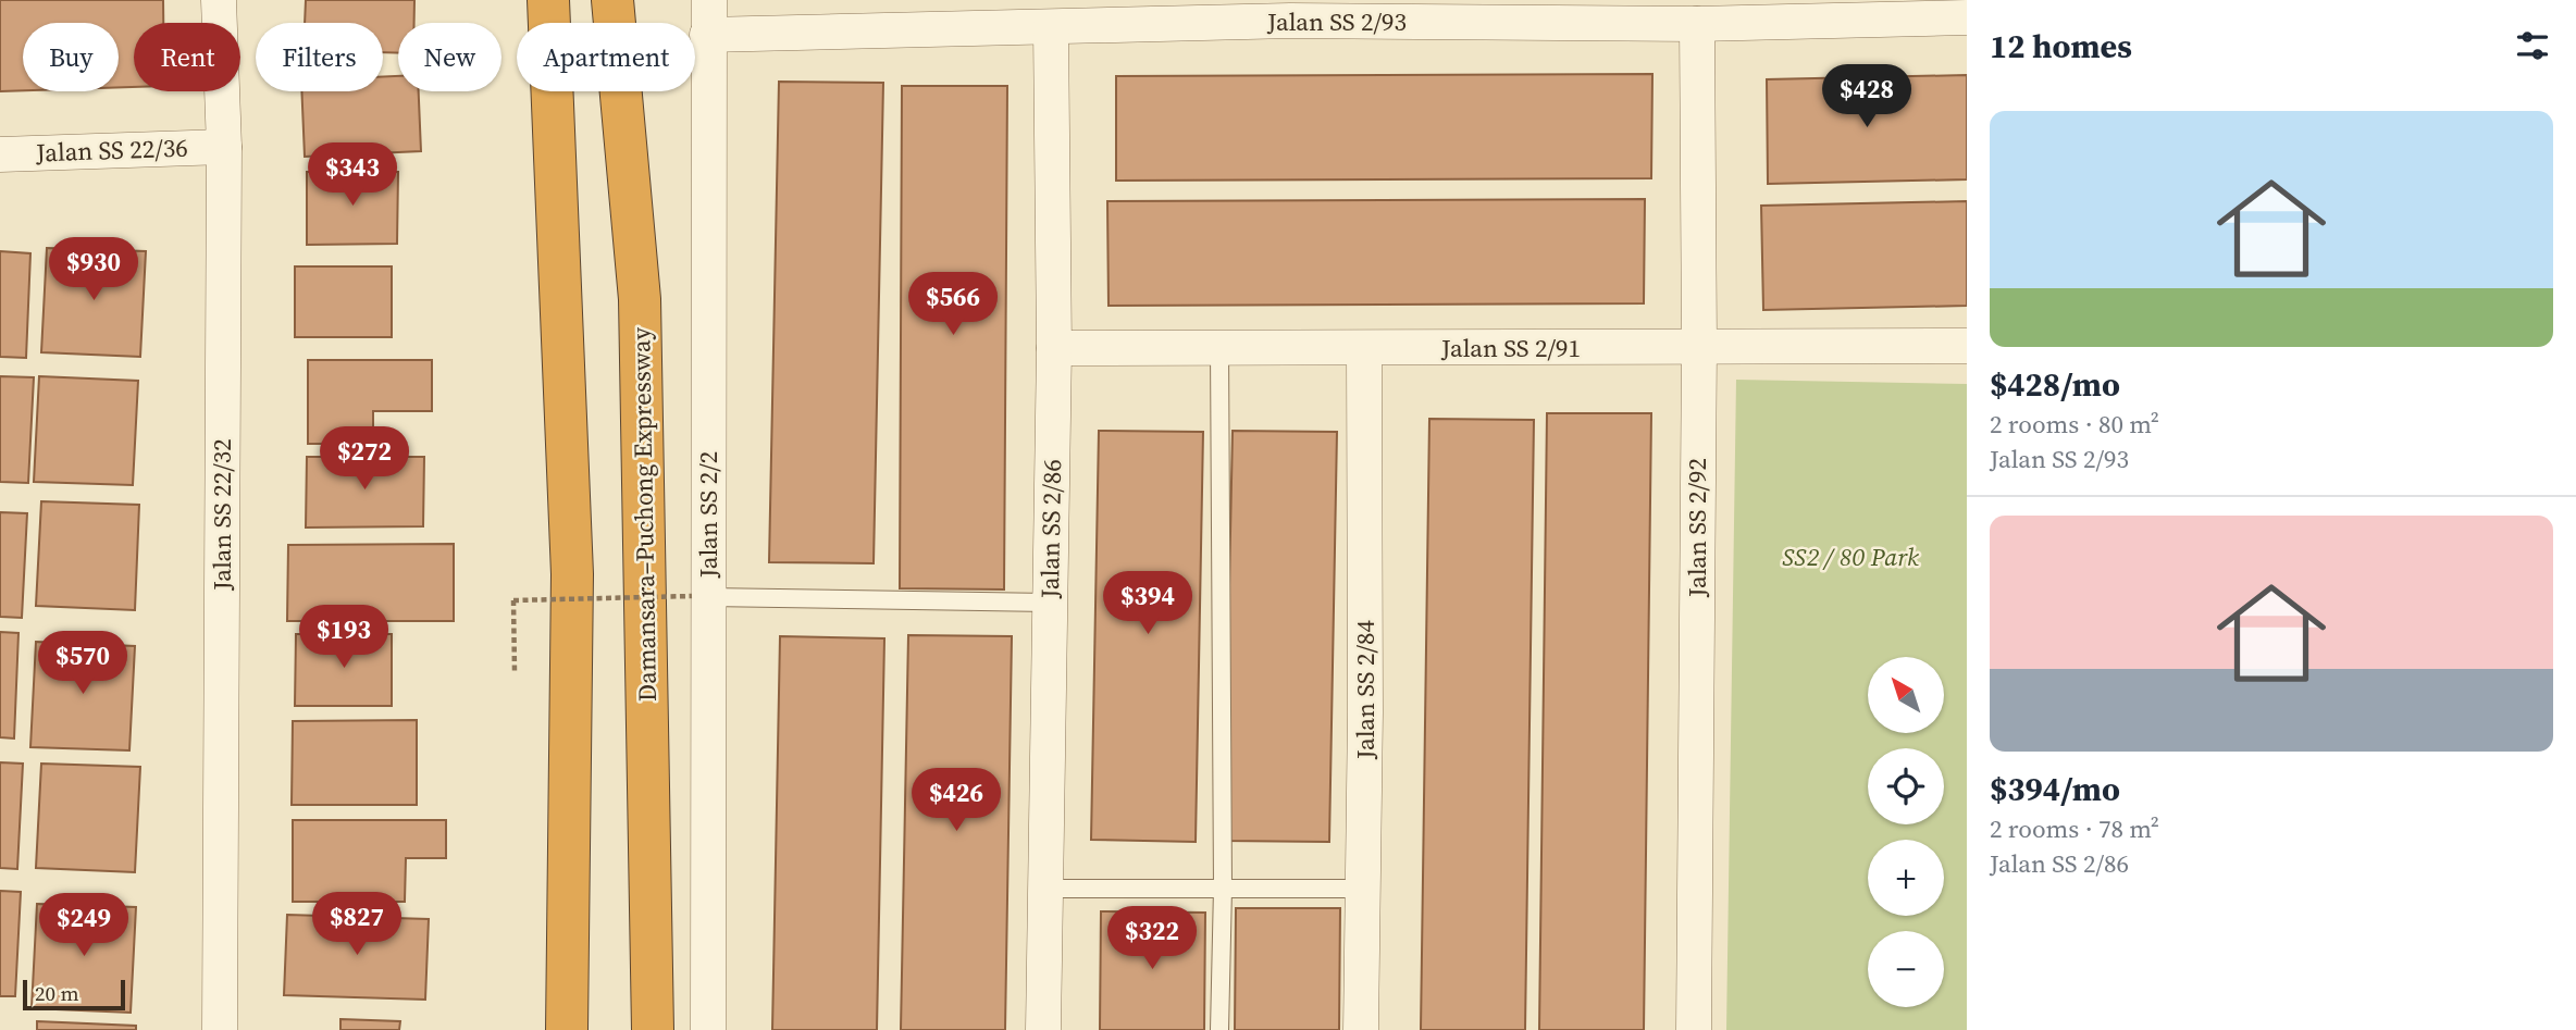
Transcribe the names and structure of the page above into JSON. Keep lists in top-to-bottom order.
{
  "streets": {
    "highway": ["Damansara–Puchong Expressway"],
    "street": [
      "Jalan SS 2/93",
      "Jalan SS 22/36",
      "Jalan SS 2/91",
      "Jalan SS 22/32",
      "Jalan SS 2/2",
      "Jalan SS 2/92",
      "Jalan SS 2/86",
      "Jalan SS 2/84"
    ]
  },
  "crossings": [
    ["Jalan SS 2/93", "Jalan SS 2/2"],
    ["Jalan SS 2/93", "Jalan SS 2/92"],
    ["Jalan SS 2/93", "Jalan SS 2/86"],
    ["Jalan SS 22/36", "Jalan SS 22/32"],
    ["Jalan SS 2/91", "Jalan SS 2/92"],
    ["Jalan SS 2/91", "Jalan SS 2/86"],
    ["Jalan SS 2/91", "Jalan SS 2/84"]
  ],
  "parks": ["SS2 / 80 Park"],
  "scale_bar": "20 m",
  "north": "top left",
  "page": {
    "heading": "12 homes",
    "chip": [
      "Buy",
      "Rent",
      "Filters",
      "New",
      "Apartment"
    ],
    "price": [
      "$428",
      "$343",
      "$930",
      "$566",
      "$272",
      "$394",
      "$193",
      "$570",
      "$426",
      "$827",
      "$249",
      "$322"
    ],
    "list": [
      {
        "name": "$428/mo",
        "note": "2 rooms · 80 m² · Jalan SS 2/93"
      },
      {
        "name": "$394/mo",
        "note": "2 rooms · 78 m² · Jalan SS 2/86"
      }
    ],
    "map_buttons": ["+", "−"],
    "scale": "20 m"
  }
}
